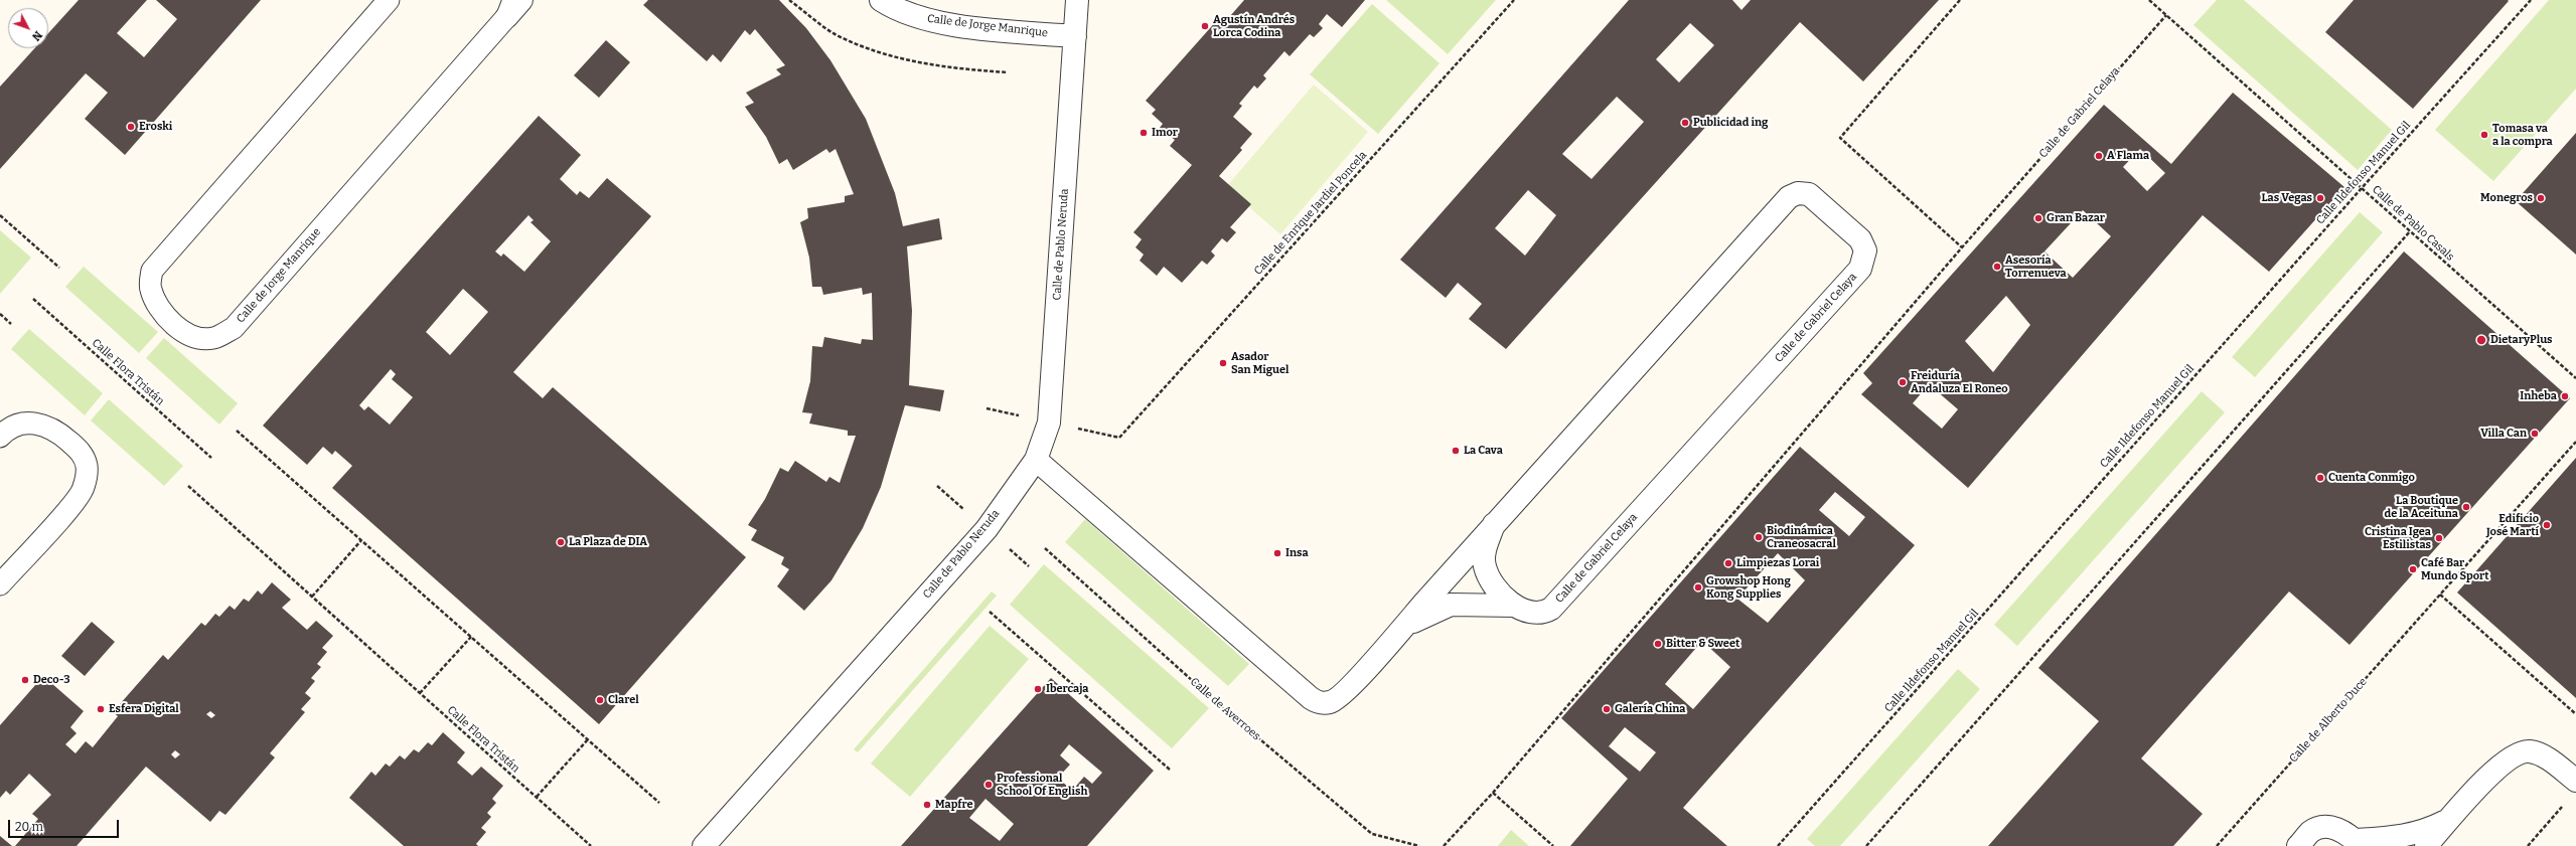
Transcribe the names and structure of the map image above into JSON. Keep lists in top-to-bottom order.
{
  "streets": {
    "street": ["Calle de Jorge Manrique", "Calle de Gabriel Celaya", "Calle de Pablo Neruda"],
    "path": [
      "Calle Ildefonso Manuel Gil",
      "Calle de Enrique Jardiel Poncela",
      "Calle de Pablo Casals",
      "Calle Flora Tristán",
      "Calle de Averroes",
      "Calle de Alberto Duce"
    ]
  },
  "crossings": [
    ["Calle de Jorge Manrique", "Calle de Pablo Neruda"],
    ["Calle de Gabriel Celaya", "Calle de Pablo Casals"],
    ["Calle de Gabriel Celaya", "Calle de Pablo Neruda"],
    ["Calle Ildefonso Manuel Gil", "Calle de Pablo Casals"]
  ],
  "places": [
    "Agustín Andrés Lorca Codina",
    "Publicidad ing",
    "Eroski",
    "Imor",
    "Tomasa va a la compra",
    "A Flama",
    "Las Vegas",
    "Monegros",
    "Gran Bazar",
    "Asesoría Torrenueva",
    "DietaryPlus",
    "Asador San Miguel",
    "Freiduría Andaluza El Roneo",
    "Inheba",
    "Villa Can",
    "La Cava",
    "Cuenta Conmigo",
    "La Boutique de la Aceituna",
    "Edificio José Martí",
    "Biodinámica Craneosacral",
    "Cristina Igea Estilistas",
    "La Plaza de DIA",
    "Insa",
    "Limpiezas Lorai",
    "Café Bar Mundo Sport",
    "Growshop Hong Kong Supplies",
    "Bitter & Sweet",
    "Deco-3",
    "Ibercaja",
    "Clarel",
    "Esfera Digital",
    "Galería China",
    "Professional School Of English",
    "Mapfre"
  ],
  "scale_bar": "20 m",
  "north": "bottom right"
}
